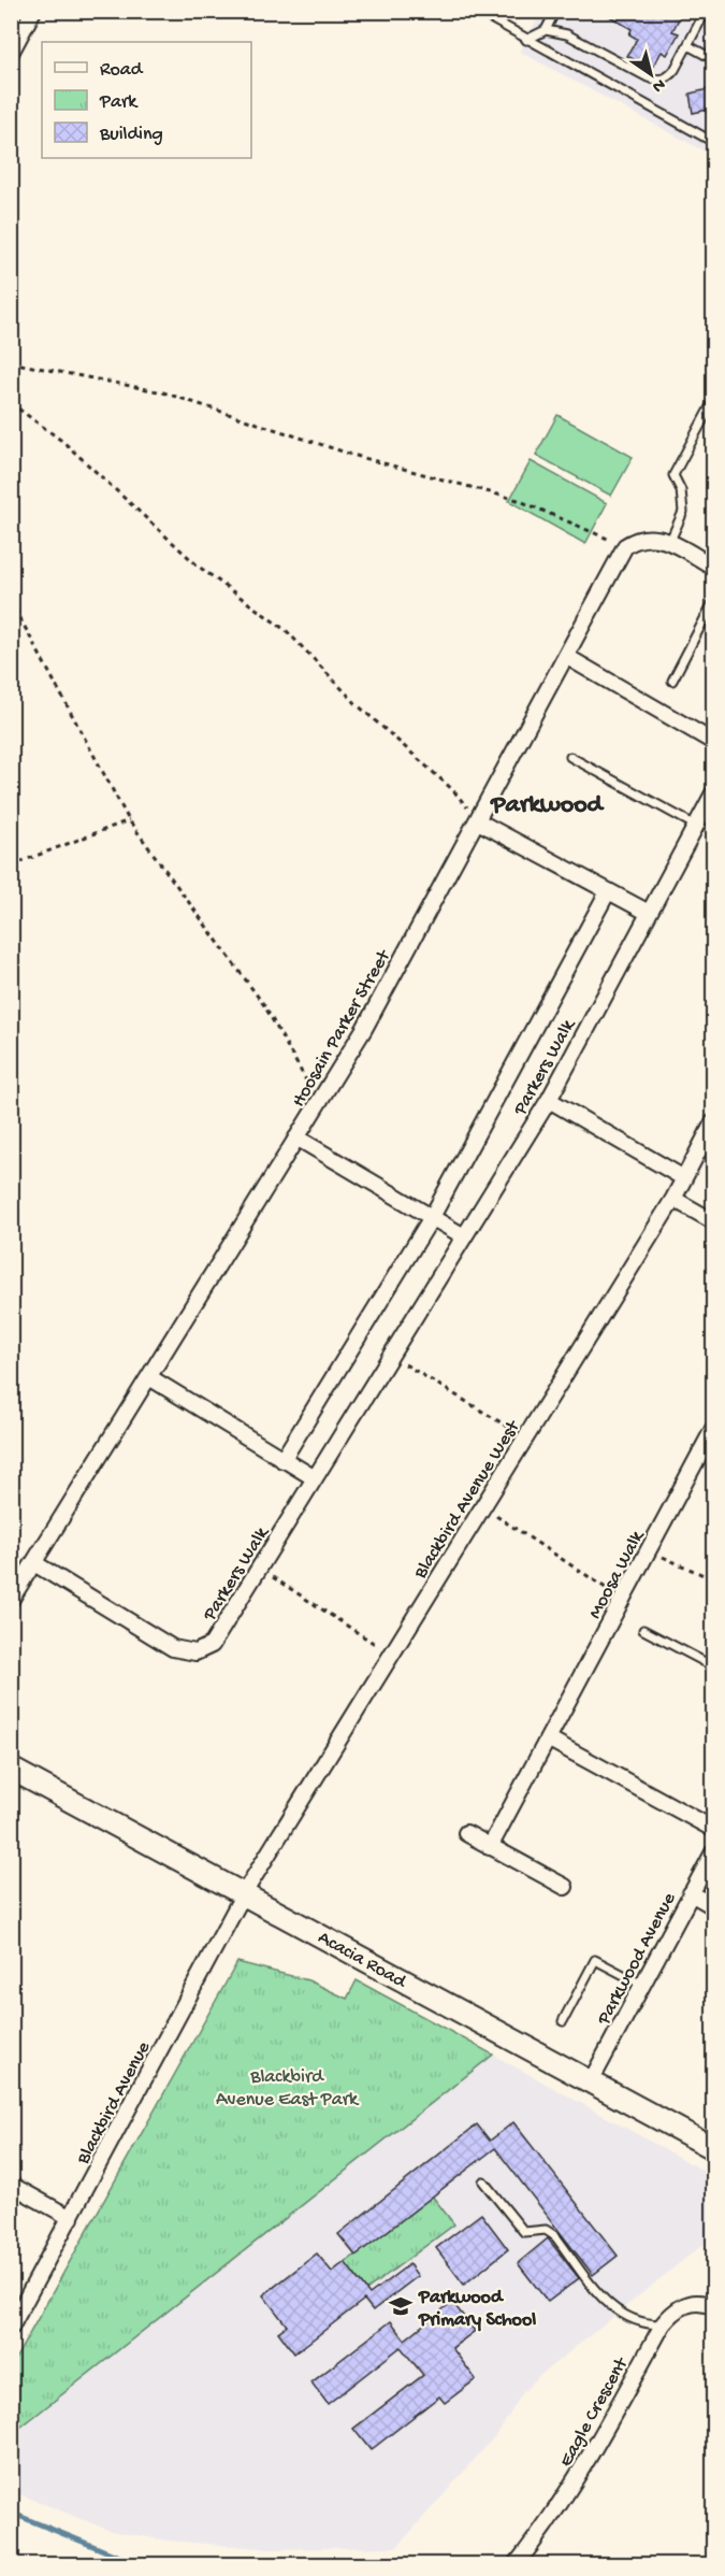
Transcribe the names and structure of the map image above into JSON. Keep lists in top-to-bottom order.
{
  "streets": {
    "street": [
      "Hoosain Parker Street",
      "Parkers Walk",
      "Blackbird Avenue West",
      "Moosa Walk",
      "Acacia Road",
      "Parkwood Avenue",
      "Blackbird Avenue",
      "Eagle Crescent"
    ]
  },
  "crossings": [
    ["Hoosain Parker Street", "Parkers Walk"],
    ["Blackbird Avenue West", "Acacia Road"],
    ["Blackbird Avenue West", "Blackbird Avenue"],
    ["Acacia Road", "Parkwood Avenue"],
    ["Acacia Road", "Blackbird Avenue"]
  ],
  "districts": ["Parkwood"],
  "parks": ["Blackbird Avenue East Park"],
  "places": {
    "school or university": ["Parkwood Primary School"]
  },
  "legend": ["Road", "Park", "Building"],
  "north": "bottom right"
}
